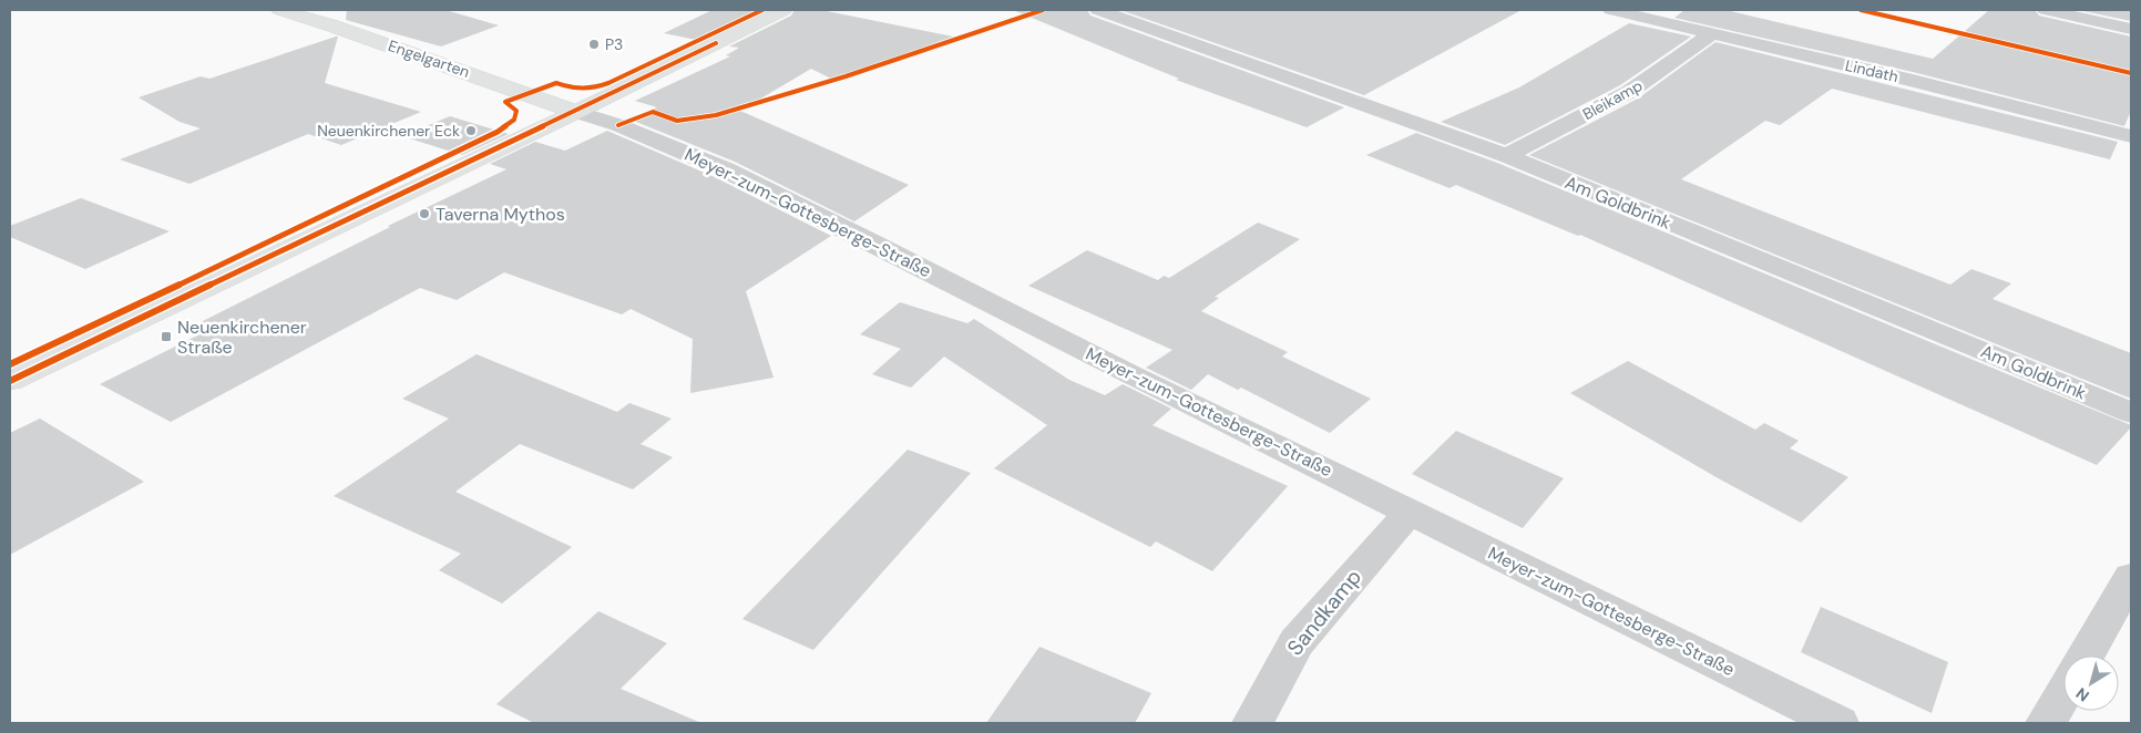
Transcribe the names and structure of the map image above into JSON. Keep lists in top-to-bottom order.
{
  "streets": {
    "main road": ["Engelgarten"],
    "street": [
      "Lindath",
      "Bleikamp",
      "Am Goldbrink",
      "Meyer-zum-Gottesberge-Straße",
      "Sandkamp"
    ]
  },
  "crossings": [
    ["Engelgarten", "Meyer-zum-Gottesberge-Straße"],
    ["Lindath", "Bleikamp"],
    ["Bleikamp", "Am Goldbrink"],
    ["Meyer-zum-Gottesberge-Straße", "Sandkamp"]
  ],
  "places": {
    "other": ["P3", "Neuenkirchener Eck", "Taverna Mythos"],
    "transit": ["Neuenkirchener Straße"]
  },
  "north": "bottom left"
}
